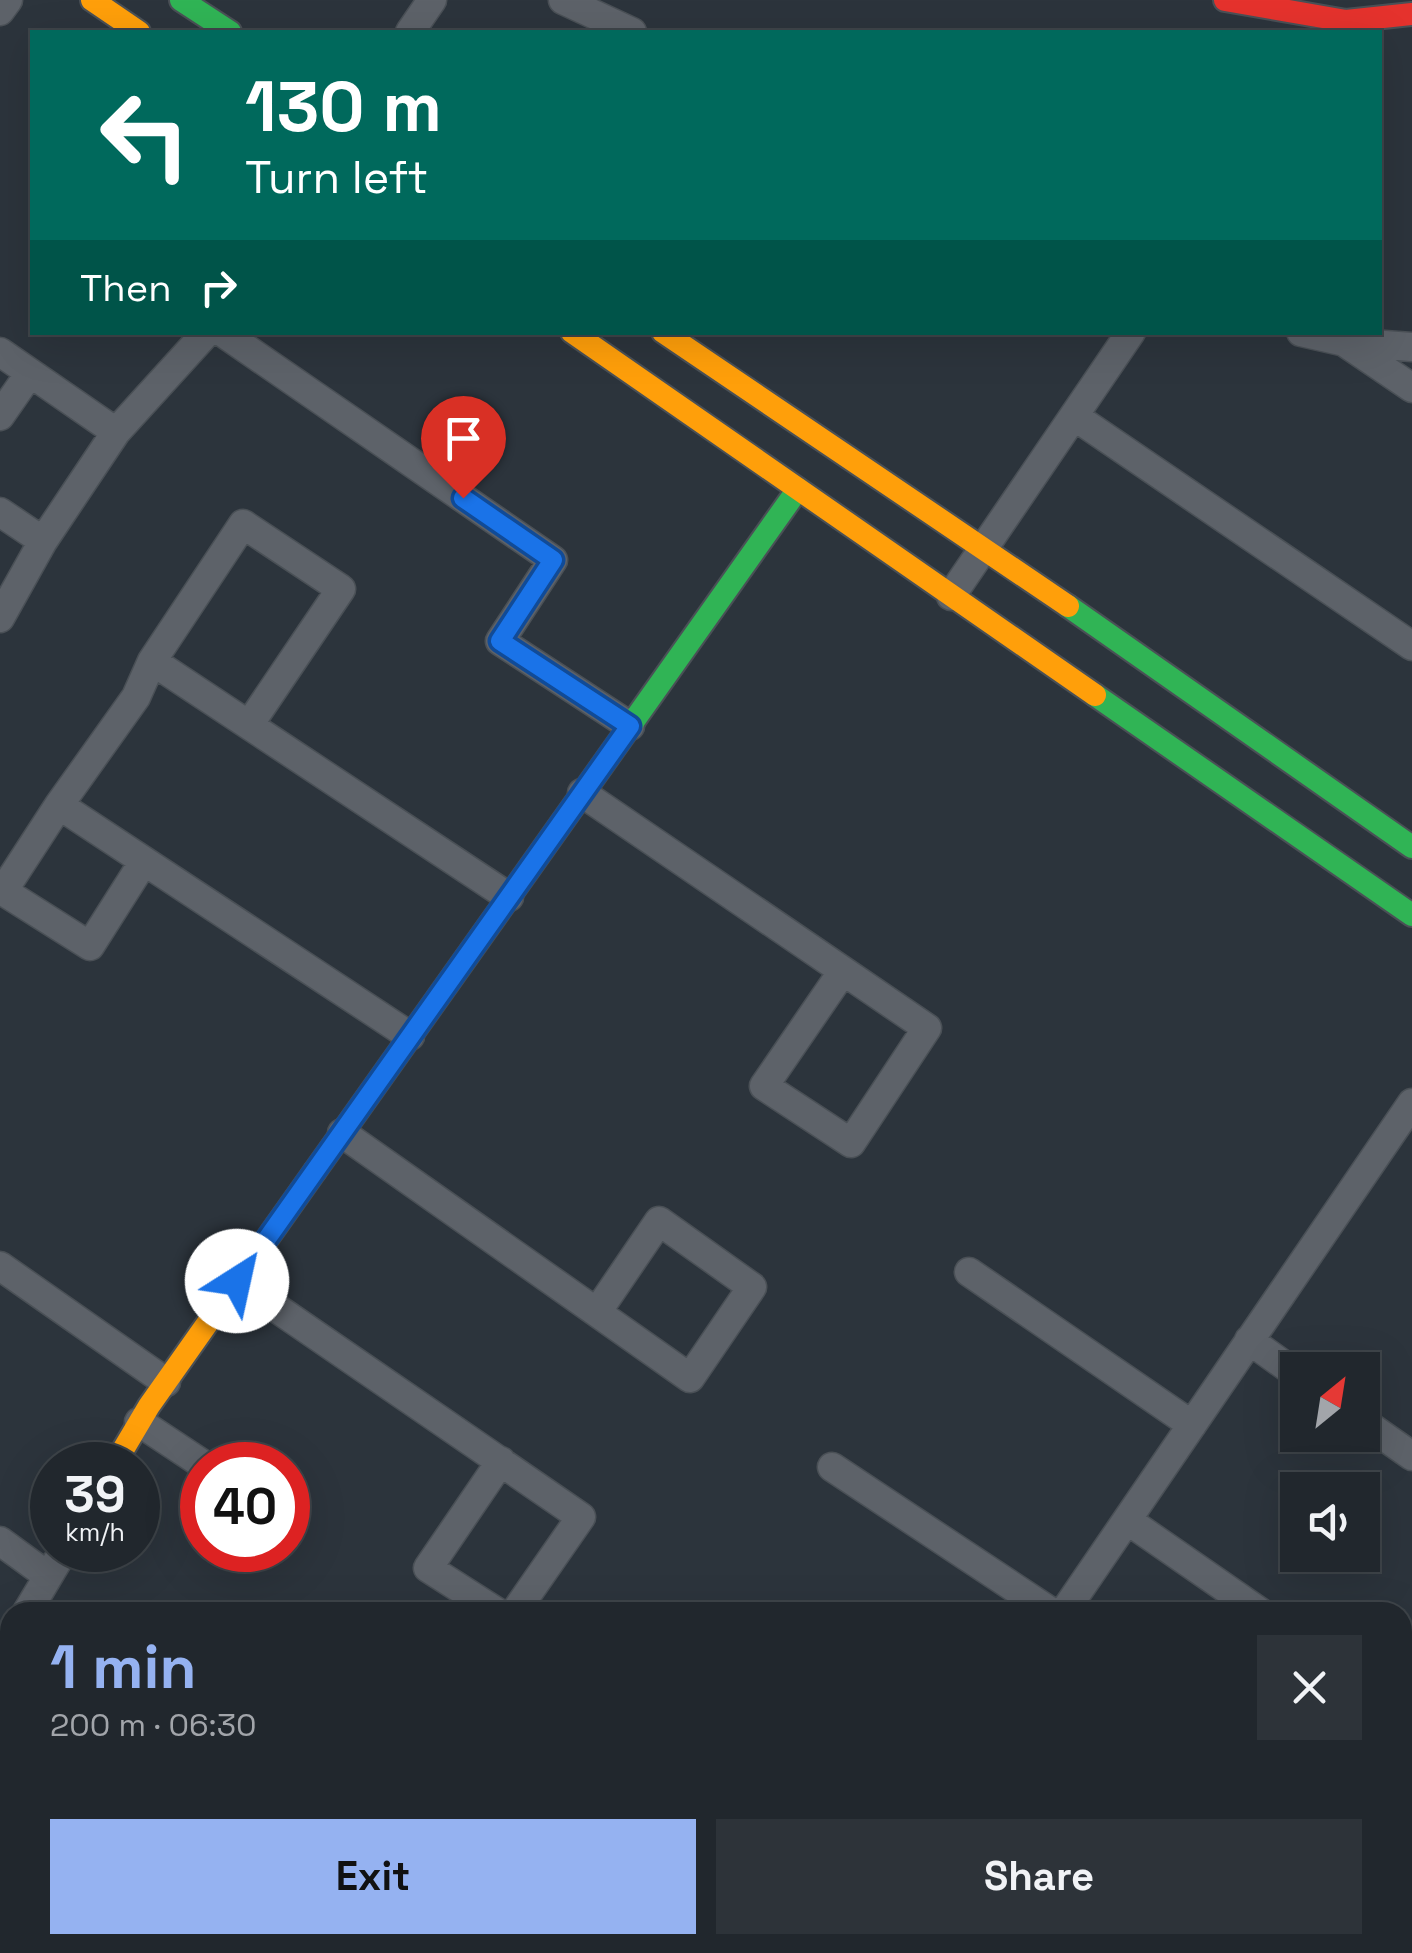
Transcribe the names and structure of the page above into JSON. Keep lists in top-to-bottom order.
{
  "north": "top right",
  "page": {
    "turn": ["130 m", "Turn left"],
    "then": "Then",
    "speed": "39 km/h",
    "limit": "40",
    "heading": ["1 min", "200 m · 06:30"],
    "buttons": ["Exit", "Share"]
  }
}
